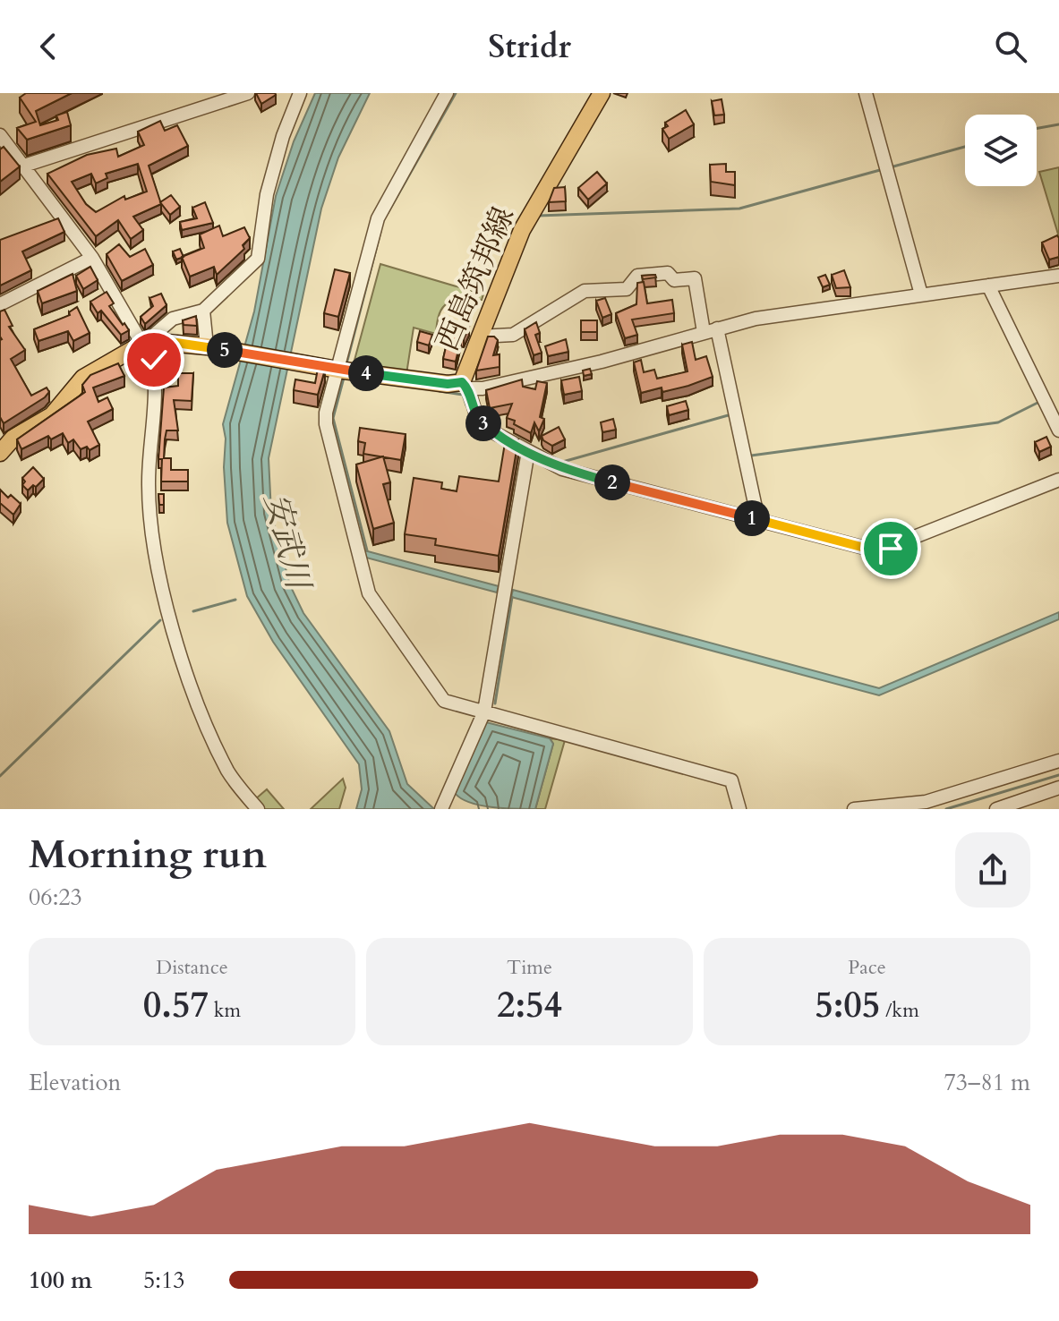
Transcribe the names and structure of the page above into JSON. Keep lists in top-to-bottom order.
{
  "streets": {
    "main road": ["西島筑邦線"]
  },
  "water": ["安武川"],
  "page": {
    "header": "Stridr",
    "pins": [
      "5",
      "4",
      "3",
      "2",
      "1"
    ],
    "heading": ["Morning run", "06:23"],
    "stats": [
      ["Distance", "0.57 km"],
      ["Time", "2:54"],
      ["Pace", "5:05 /km"]
    ],
    "chart": ["Elevation", "73–81 m"],
    "list": [
      {
        "name": "100 m",
        "note": "5:13"
      }
    ]
  }
}
